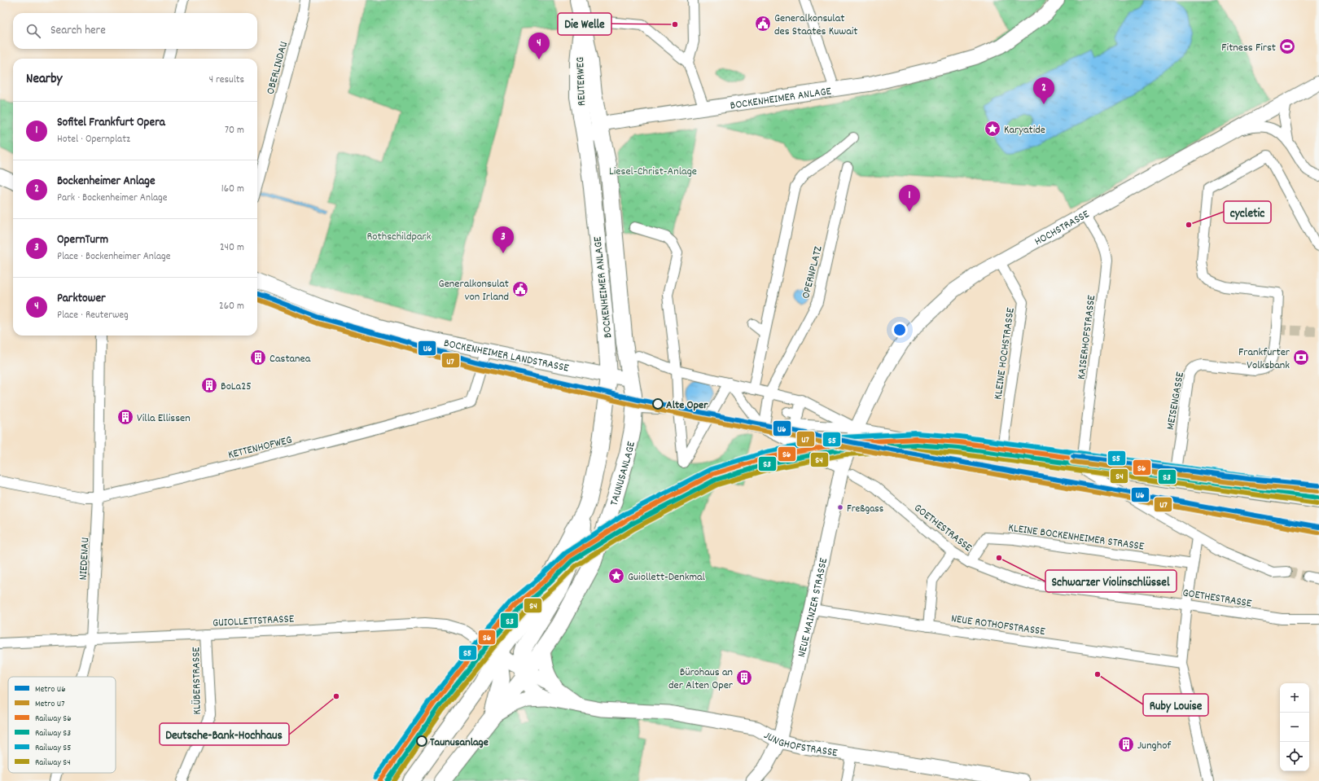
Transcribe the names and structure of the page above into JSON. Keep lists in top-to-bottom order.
{
  "streets": {
    "main road": [
      "REUTERWEG",
      "BOCKENHEIMER ANLAGE",
      "HOCHSTRASSE",
      "BOCKENHEIMER LANDSTRASSE",
      "TAUNUSANLAGE",
      "NEUE MAINZER STRASSE",
      "JUNGHOFSTRASSE"
    ],
    "street": [
      "OBERLINDAU",
      "OPERNPLATZ",
      "KAISERHOFSTRASSE",
      "KLEINE HOCHSTRASSE",
      "MEISENGASSE",
      "KETTENHOFWEG",
      "GOETHESTRASSE",
      "KLEINE BOCKENHEIMER STRASSE",
      "NIEDENAU",
      "GUIOLLETTSTRASSE",
      "NEUE ROTHOFSTRASSE",
      "KLÜBERSTRASSE"
    ]
  },
  "crossings": [
    ["REUTERWEG", "BOCKENHEIMER ANLAGE"],
    ["BOCKENHEIMER ANLAGE", "BOCKENHEIMER LANDSTRASSE"],
    ["BOCKENHEIMER ANLAGE", "TAUNUSANLAGE"],
    ["HOCHSTRASSE", "KAISERHOFSTRASSE"],
    ["HOCHSTRASSE", "KLEINE HOCHSTRASSE"],
    ["HOCHSTRASSE", "NEUE MAINZER STRASSE"],
    ["BOCKENHEIMER LANDSTRASSE", "KETTENHOFWEG"],
    ["BOCKENHEIMER LANDSTRASSE", "TAUNUSANLAGE"],
    ["KETTENHOFWEG", "NIEDENAU"],
    ["TAUNUSANLAGE", "GUIOLLETTSTRASSE"],
    ["TAUNUSANLAGE", "JUNGHOFSTRASSE"],
    ["GOETHESTRASSE", "KLEINE BOCKENHEIMER STRASSE"],
    ["NIEDENAU", "GUIOLLETTSTRASSE"],
    ["NEUE MAINZER STRASSE", "NEUE ROTHOFSTRASSE"],
    ["NEUE MAINZER STRASSE", "JUNGHOFSTRASSE"],
    ["GUIOLLETTSTRASSE", "KLÜBERSTRASSE"]
  ],
  "parks": ["Liesel-Christ-Anlage", "Rothschildpark"],
  "places": {
    "public building": ["Generalkonsulat des Staates Kuwait", "Generalkonsulat von Irland"],
    "other": [
      "Die Welle",
      "cycletic",
      "Alte Oper",
      "Freßgass",
      "Schwarzer Violinschlüssel",
      "Ruby Louise",
      "Deutsche-Bank-Hochhaus",
      "Taunusanlage"
    ],
    "sports": ["Fitness First"],
    "place": ["Karyatide", "Guiollett-Denkmal"],
    "building": [
      "Castanea",
      "BoLa25",
      "Villa Ellissen",
      "Bürohaus an der Alten Oper",
      "Junghof"
    ],
    "bank": ["Frankfurter Volksbank"]
  },
  "lines": [
    "metro line U6",
    "metro line U7",
    "rail line S5",
    "rail line S6",
    "rail line S3",
    "rail line S4"
  ],
  "legend": [
    "Metro U6",
    "Metro U7",
    "Railway S6",
    "Railway S3",
    "Railway S5",
    "Railway S4"
  ],
  "page": {
    "search": "Search here",
    "pins": [
      "4",
      "2",
      "1",
      "3"
    ],
    "heading": ["Nearby", "4 results"],
    "list": [
      {
        "mark": "1",
        "name": "Sofitel Frankfurt Opera",
        "note": "Hotel · Opernplatz",
        "value": "70 m"
      },
      {
        "mark": "2",
        "name": "Bockenheimer Anlage",
        "note": "Park · Bockenheimer Anlage",
        "value": "160 m"
      },
      {
        "mark": "3",
        "name": "OpernTurm",
        "note": "Place · Bockenheimer Anlage",
        "value": "240 m"
      },
      {
        "mark": "4",
        "name": "Parktower",
        "note": "Place · Reuterweg",
        "value": "260 m"
      }
    ],
    "map_buttons": ["+", "−"]
  }
}
